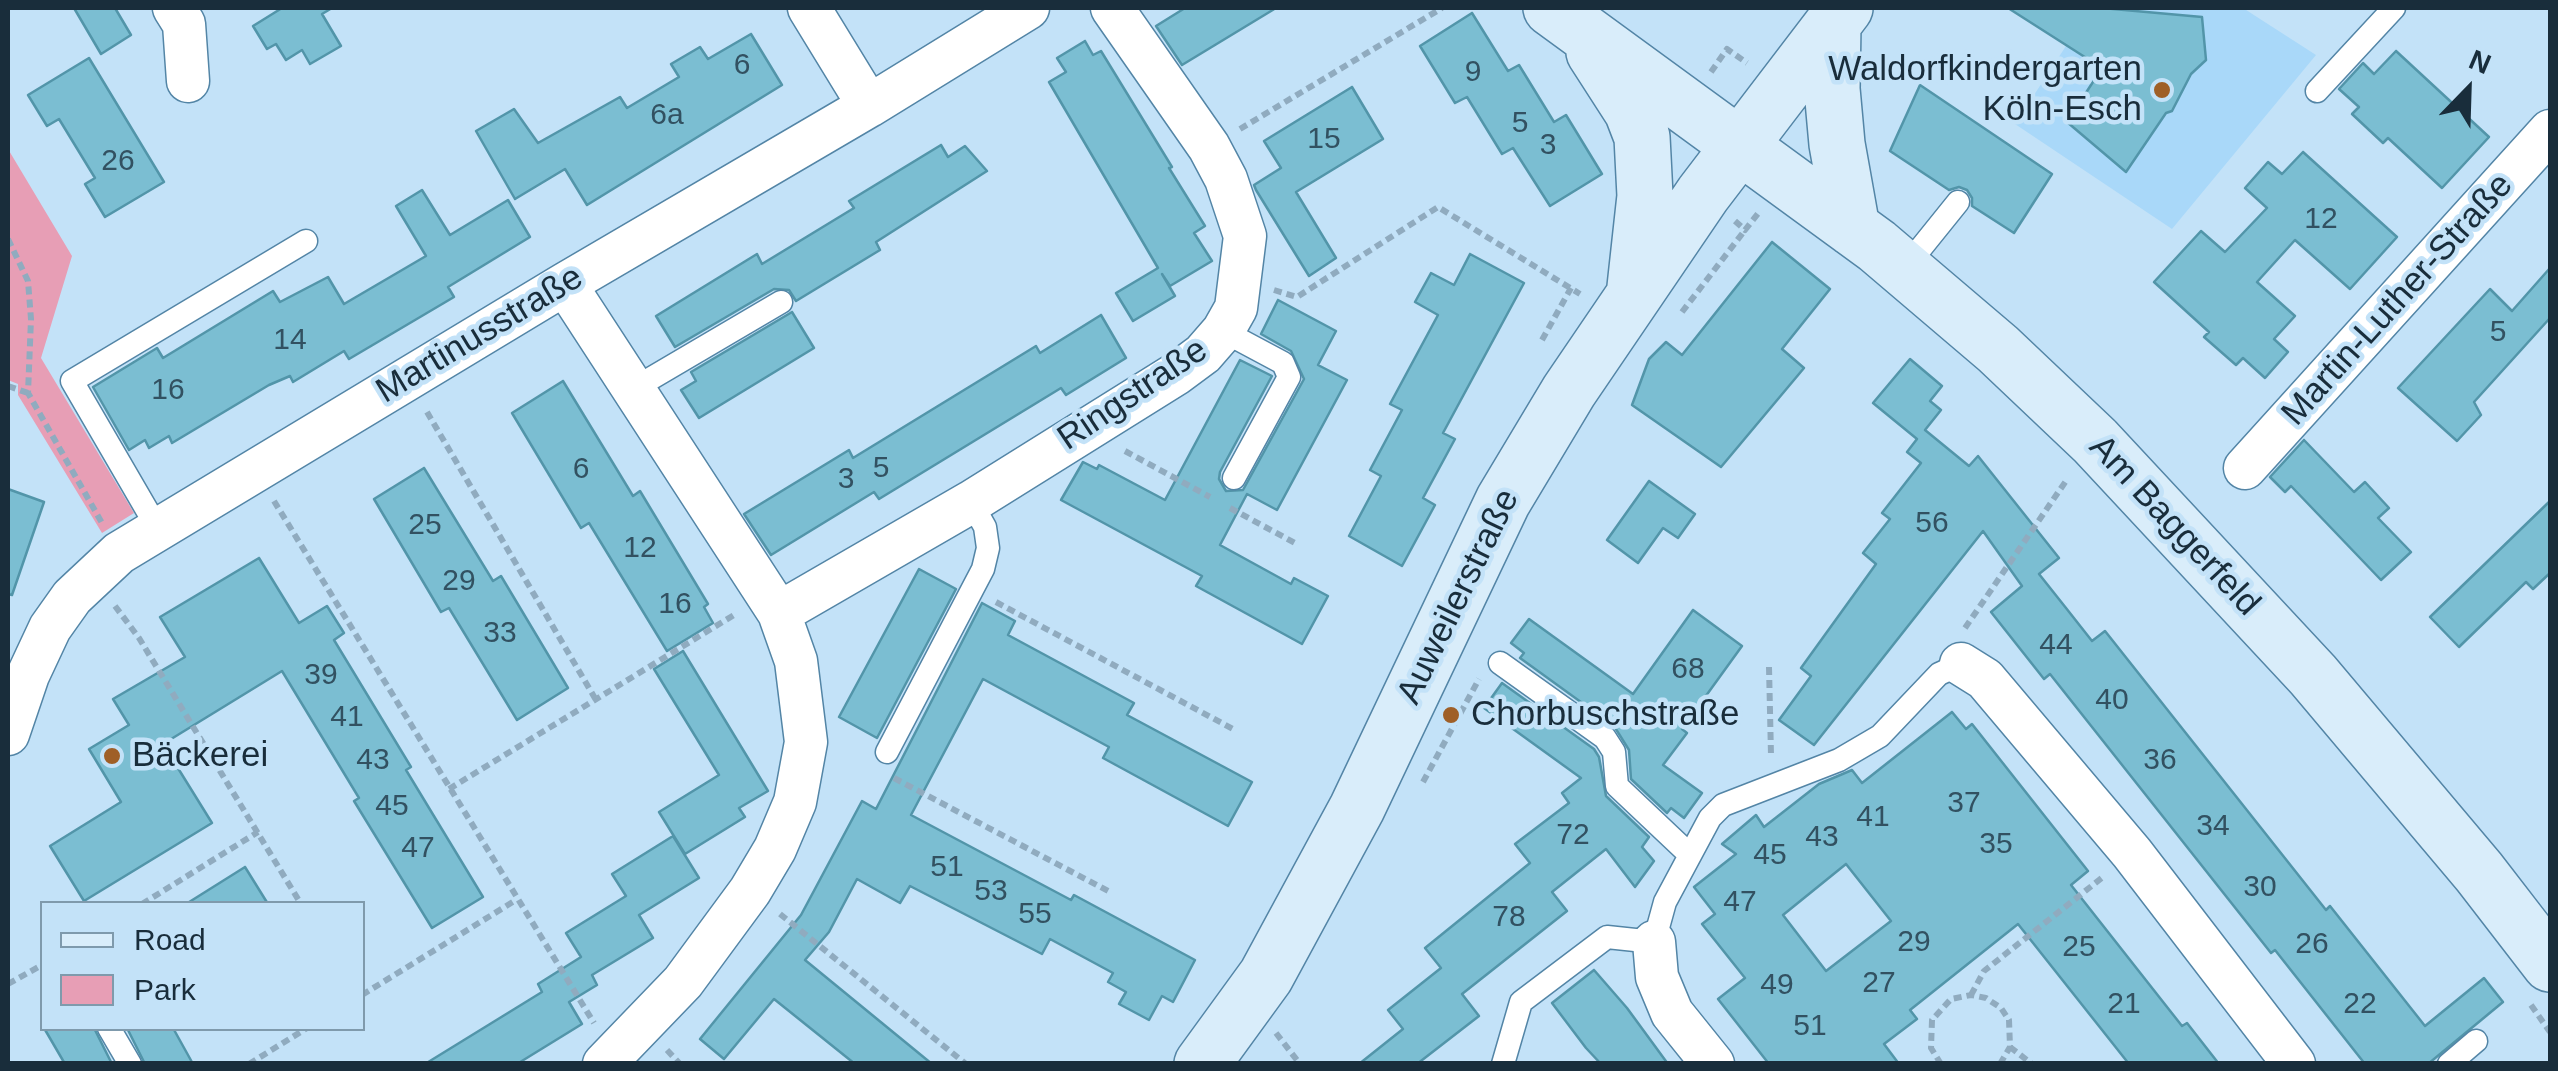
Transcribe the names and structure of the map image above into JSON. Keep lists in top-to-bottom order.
{
  "streets": {
    "main road": ["Am Baggerfeld", "Auweilerstraße"],
    "street": ["Martin-Luther-Straße", "Martinusstraße", "Ringstraße"]
  },
  "crossings": [
    ["Am Baggerfeld", "Auweilerstraße"]
  ],
  "places": ["Waldorfkindergarten Köln-Esch", "Chorbuschstraße", "Bäckerei"],
  "house_numbers": [
    "6",
    "9",
    "6a",
    "5",
    "15",
    "3",
    "26",
    "12",
    "5",
    "14",
    "16",
    "5",
    "6",
    "3",
    "56",
    "25",
    "12",
    "29",
    "16",
    "33",
    "44",
    "68",
    "39",
    "40",
    "41",
    "43",
    "36",
    "37",
    "45",
    "41",
    "34",
    "72",
    "43",
    "35",
    "47",
    "45",
    "51",
    "30",
    "53",
    "47",
    "55",
    "78",
    "29",
    "26",
    "25",
    "27",
    "49",
    "21",
    "22",
    "51"
  ],
  "legend": ["Road", "Park"],
  "north": "top right"
}
